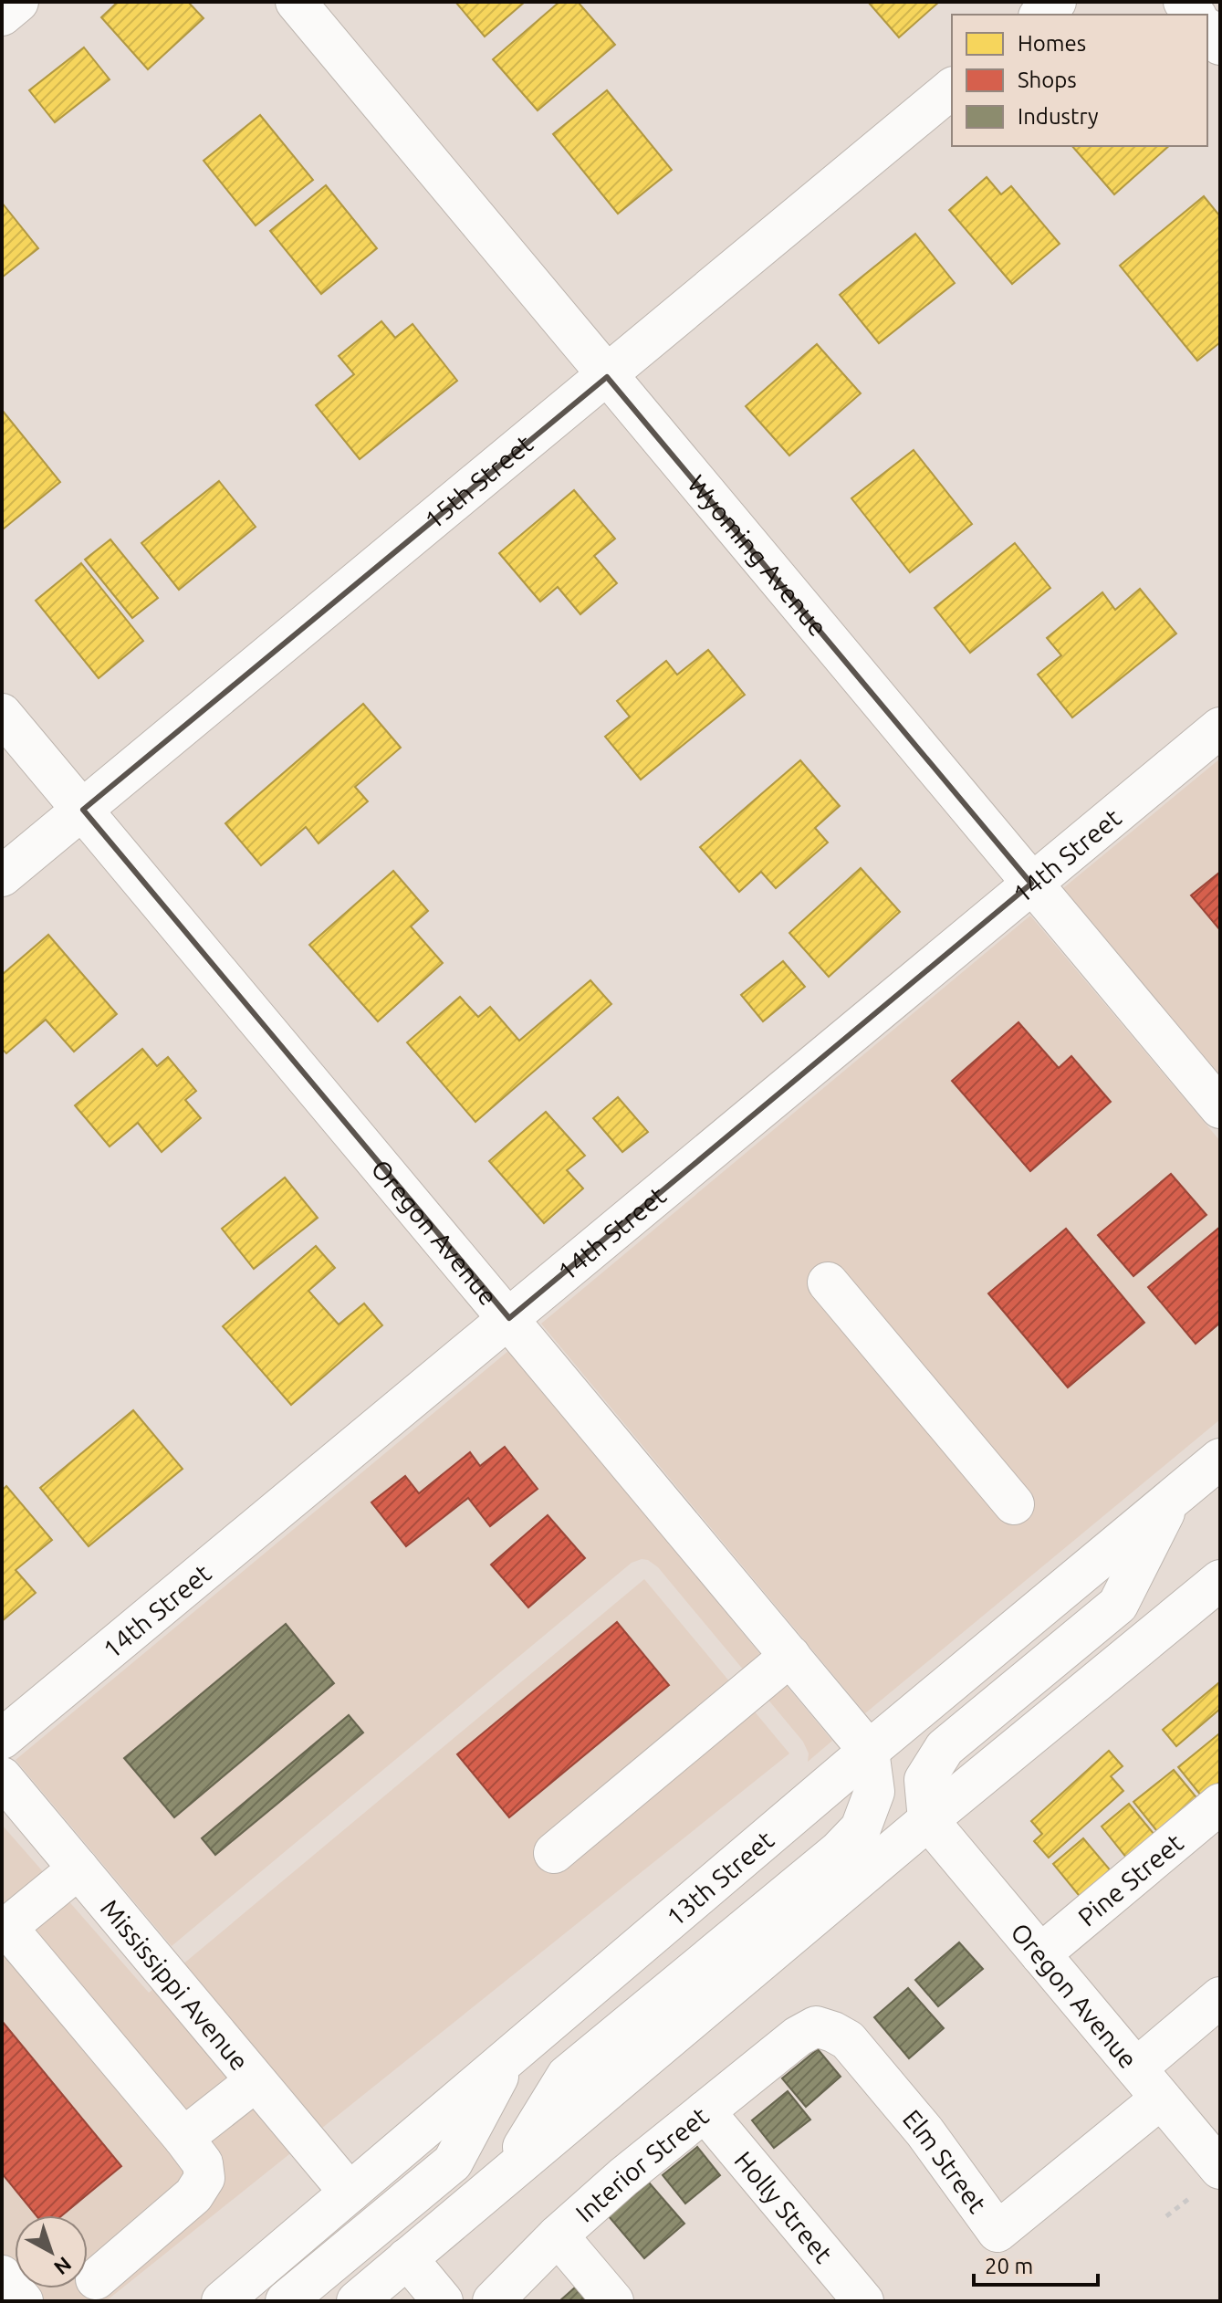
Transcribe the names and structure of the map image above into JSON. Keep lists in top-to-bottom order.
{
  "streets": {
    "main road": [
      "15th Street",
      "Wyoming Avenue",
      "14th Street",
      "Oregon Avenue",
      "13th Street",
      "Pine Street",
      "Mississippi Avenue",
      "Elm Street",
      "Interior Street",
      "Holly Street"
    ]
  },
  "crossings": [
    ["15th Street", "Wyoming Avenue"],
    ["15th Street", "Oregon Avenue"],
    ["Wyoming Avenue", "14th Street"],
    ["14th Street", "Oregon Avenue"],
    ["Oregon Avenue", "13th Street"],
    ["Oregon Avenue", "Pine Street"],
    ["Oregon Avenue", "Elm Street"],
    ["13th Street", "Mississippi Avenue"],
    ["Elm Street", "Interior Street"],
    ["Interior Street", "Holly Street"]
  ],
  "legend": ["Homes", "Shops", "Industry"],
  "scale_bar": "20 m",
  "north": "bottom right"
}
